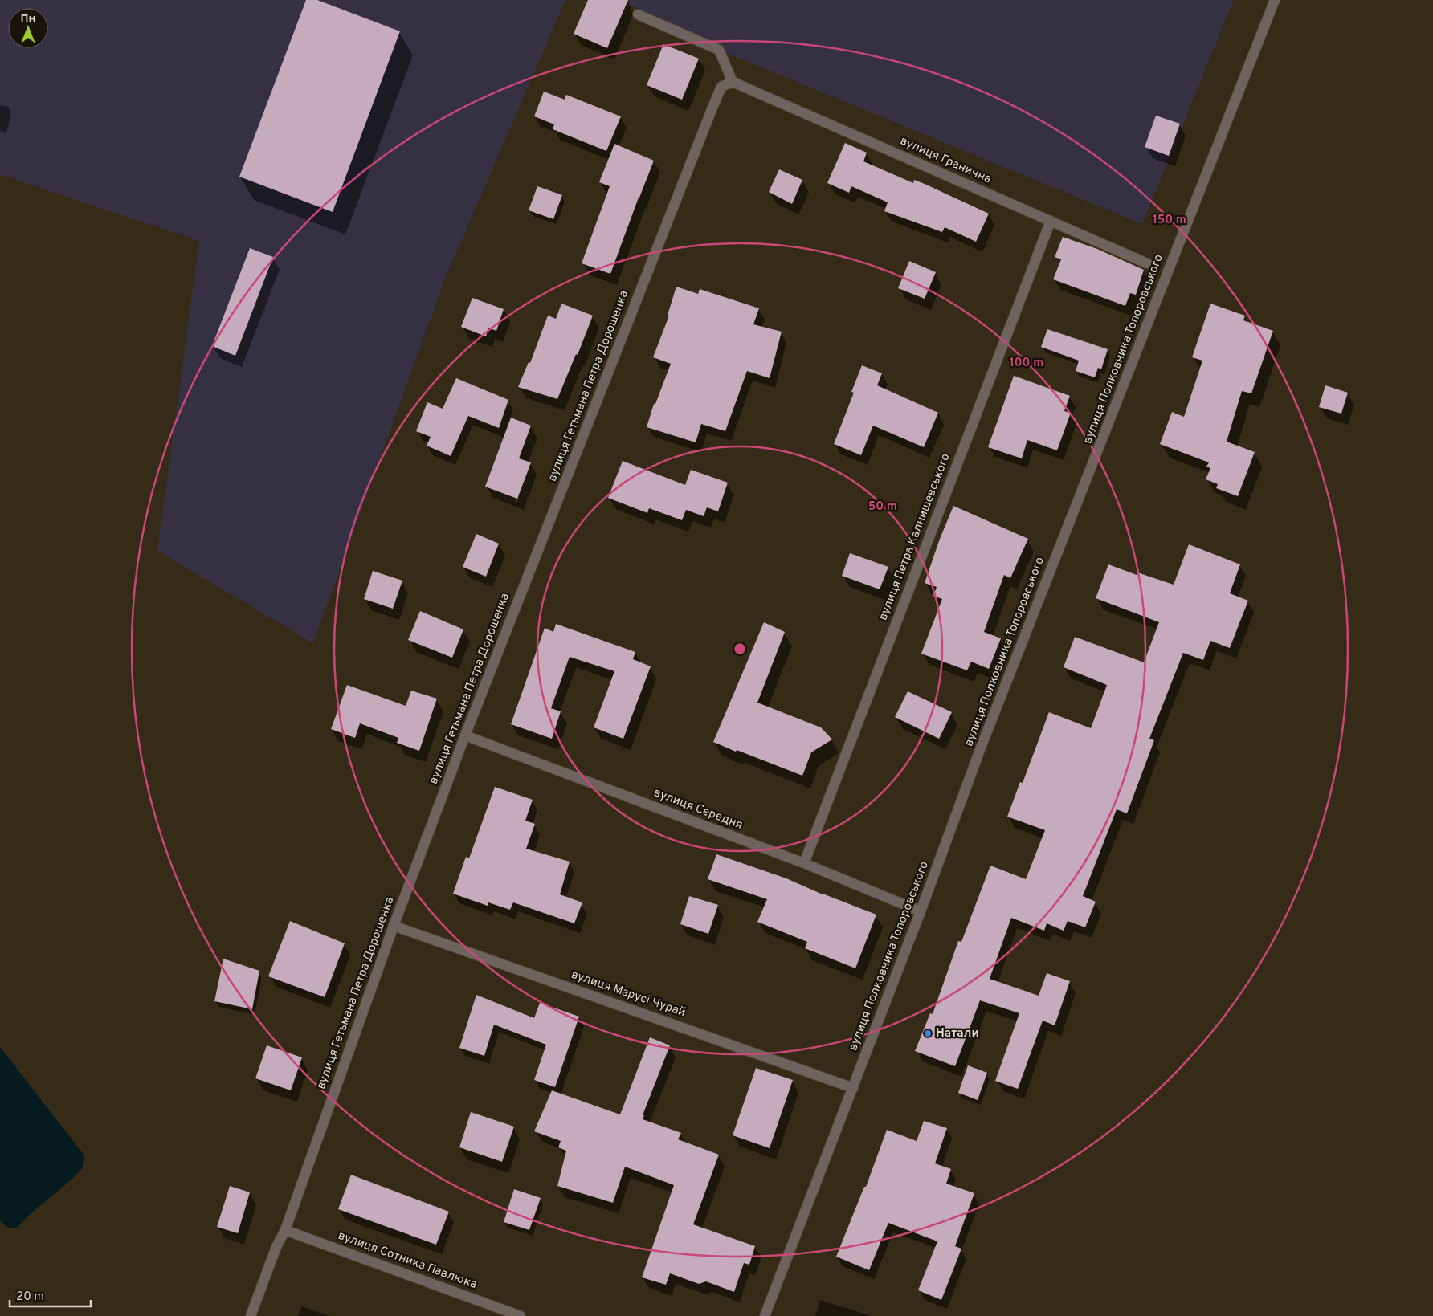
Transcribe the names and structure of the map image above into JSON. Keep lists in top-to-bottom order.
{
  "streets": {
    "street": [
      "вулиця Гранична",
      "вулиця Полковника Топоровського",
      "вулиця Гетьмана Петра Дорошенка",
      "вулиця Петра Калнишевського",
      "вулиця Середня",
      "вулиця Марусі Чурай",
      "вулиця Сотника Павлюка"
    ]
  },
  "crossings": [
    ["вулиця Гранична", "вулиця Гетьмана Петра Дорошенка"],
    ["вулиця Гранична", "вулиця Петра Калнишевського"],
    ["вулиця Полковника Топоровського", "вулиця Середня"],
    ["вулиця Полковника Топоровського", "вулиця Марусі Чурай"],
    ["вулиця Гетьмана Петра Дорошенка", "вулиця Середня"],
    ["вулиця Гетьмана Петра Дорошенка", "вулиця Марусі Чурай"],
    ["вулиця Гетьмана Петра Дорошенка", "вулиця Сотника Павлюка"],
    ["вулиця Петра Калнишевського", "вулиця Середня"]
  ],
  "places": ["Натали"],
  "scale_bar": "20 m",
  "north": "top",
  "rings": ["150 m", "100 m", "50 m"]
}
